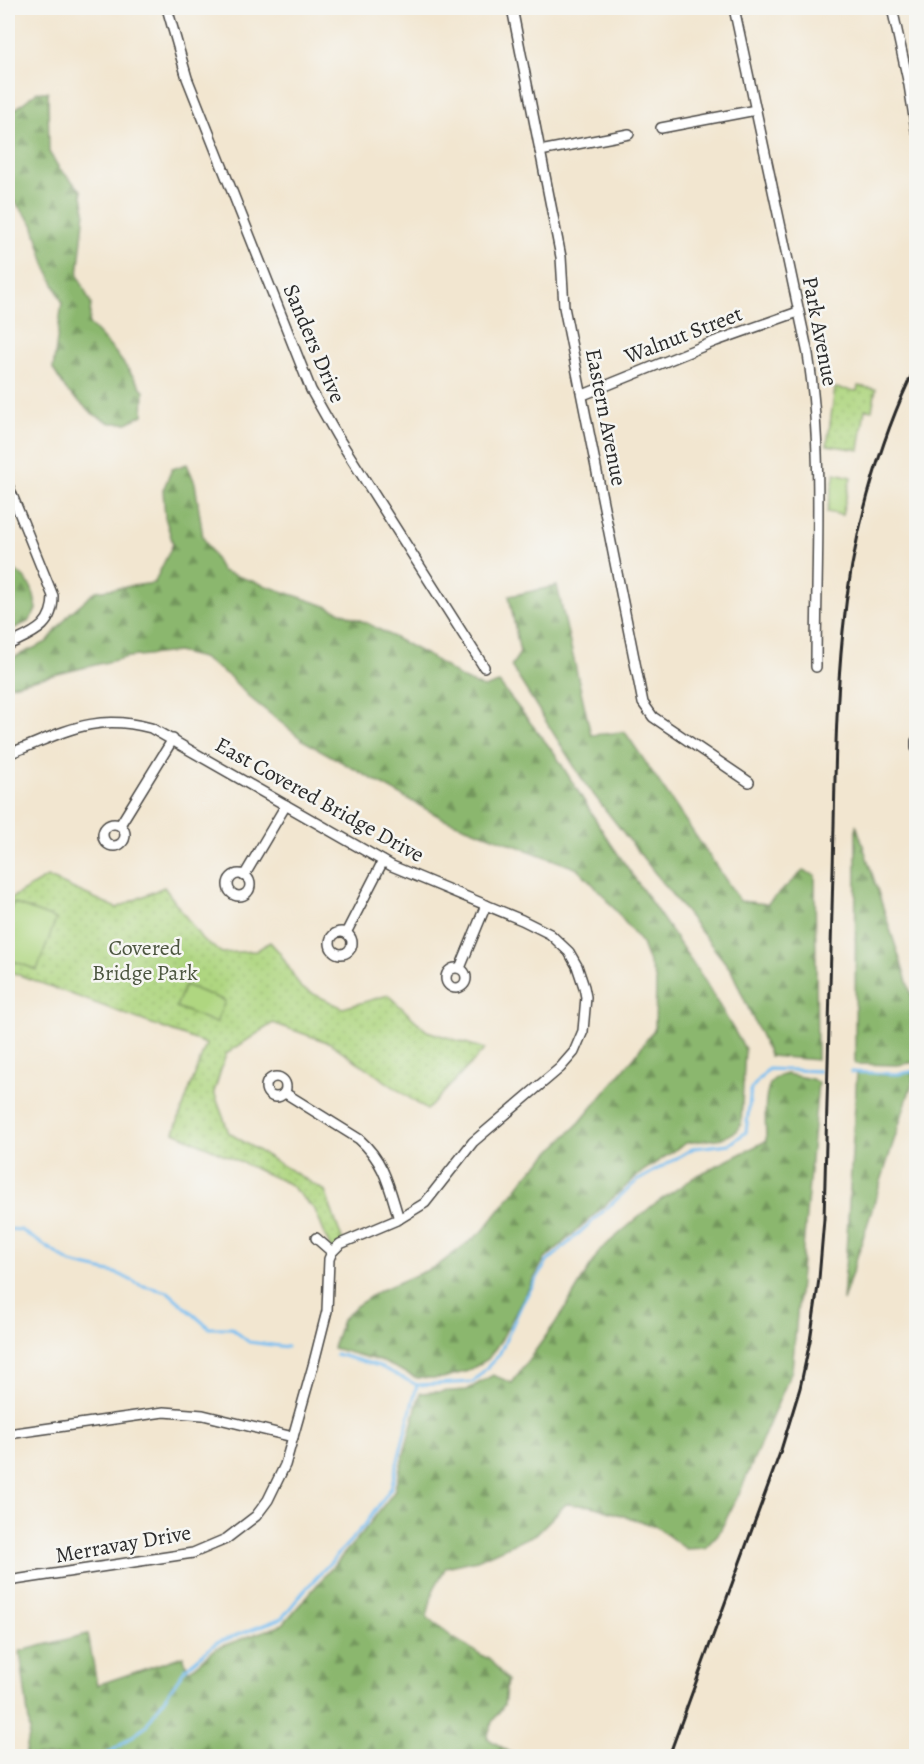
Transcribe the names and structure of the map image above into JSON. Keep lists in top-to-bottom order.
{
  "streets": {
    "street": [
      "Park Avenue",
      "Walnut Street",
      "Sanders Drive",
      "Eastern Avenue",
      "East Covered Bridge Drive",
      "Merravay Drive"
    ]
  },
  "crossings": [
    ["Park Avenue", "Walnut Street"],
    ["Walnut Street", "Eastern Avenue"]
  ],
  "parks": ["Covered Bridge Park"]
}
